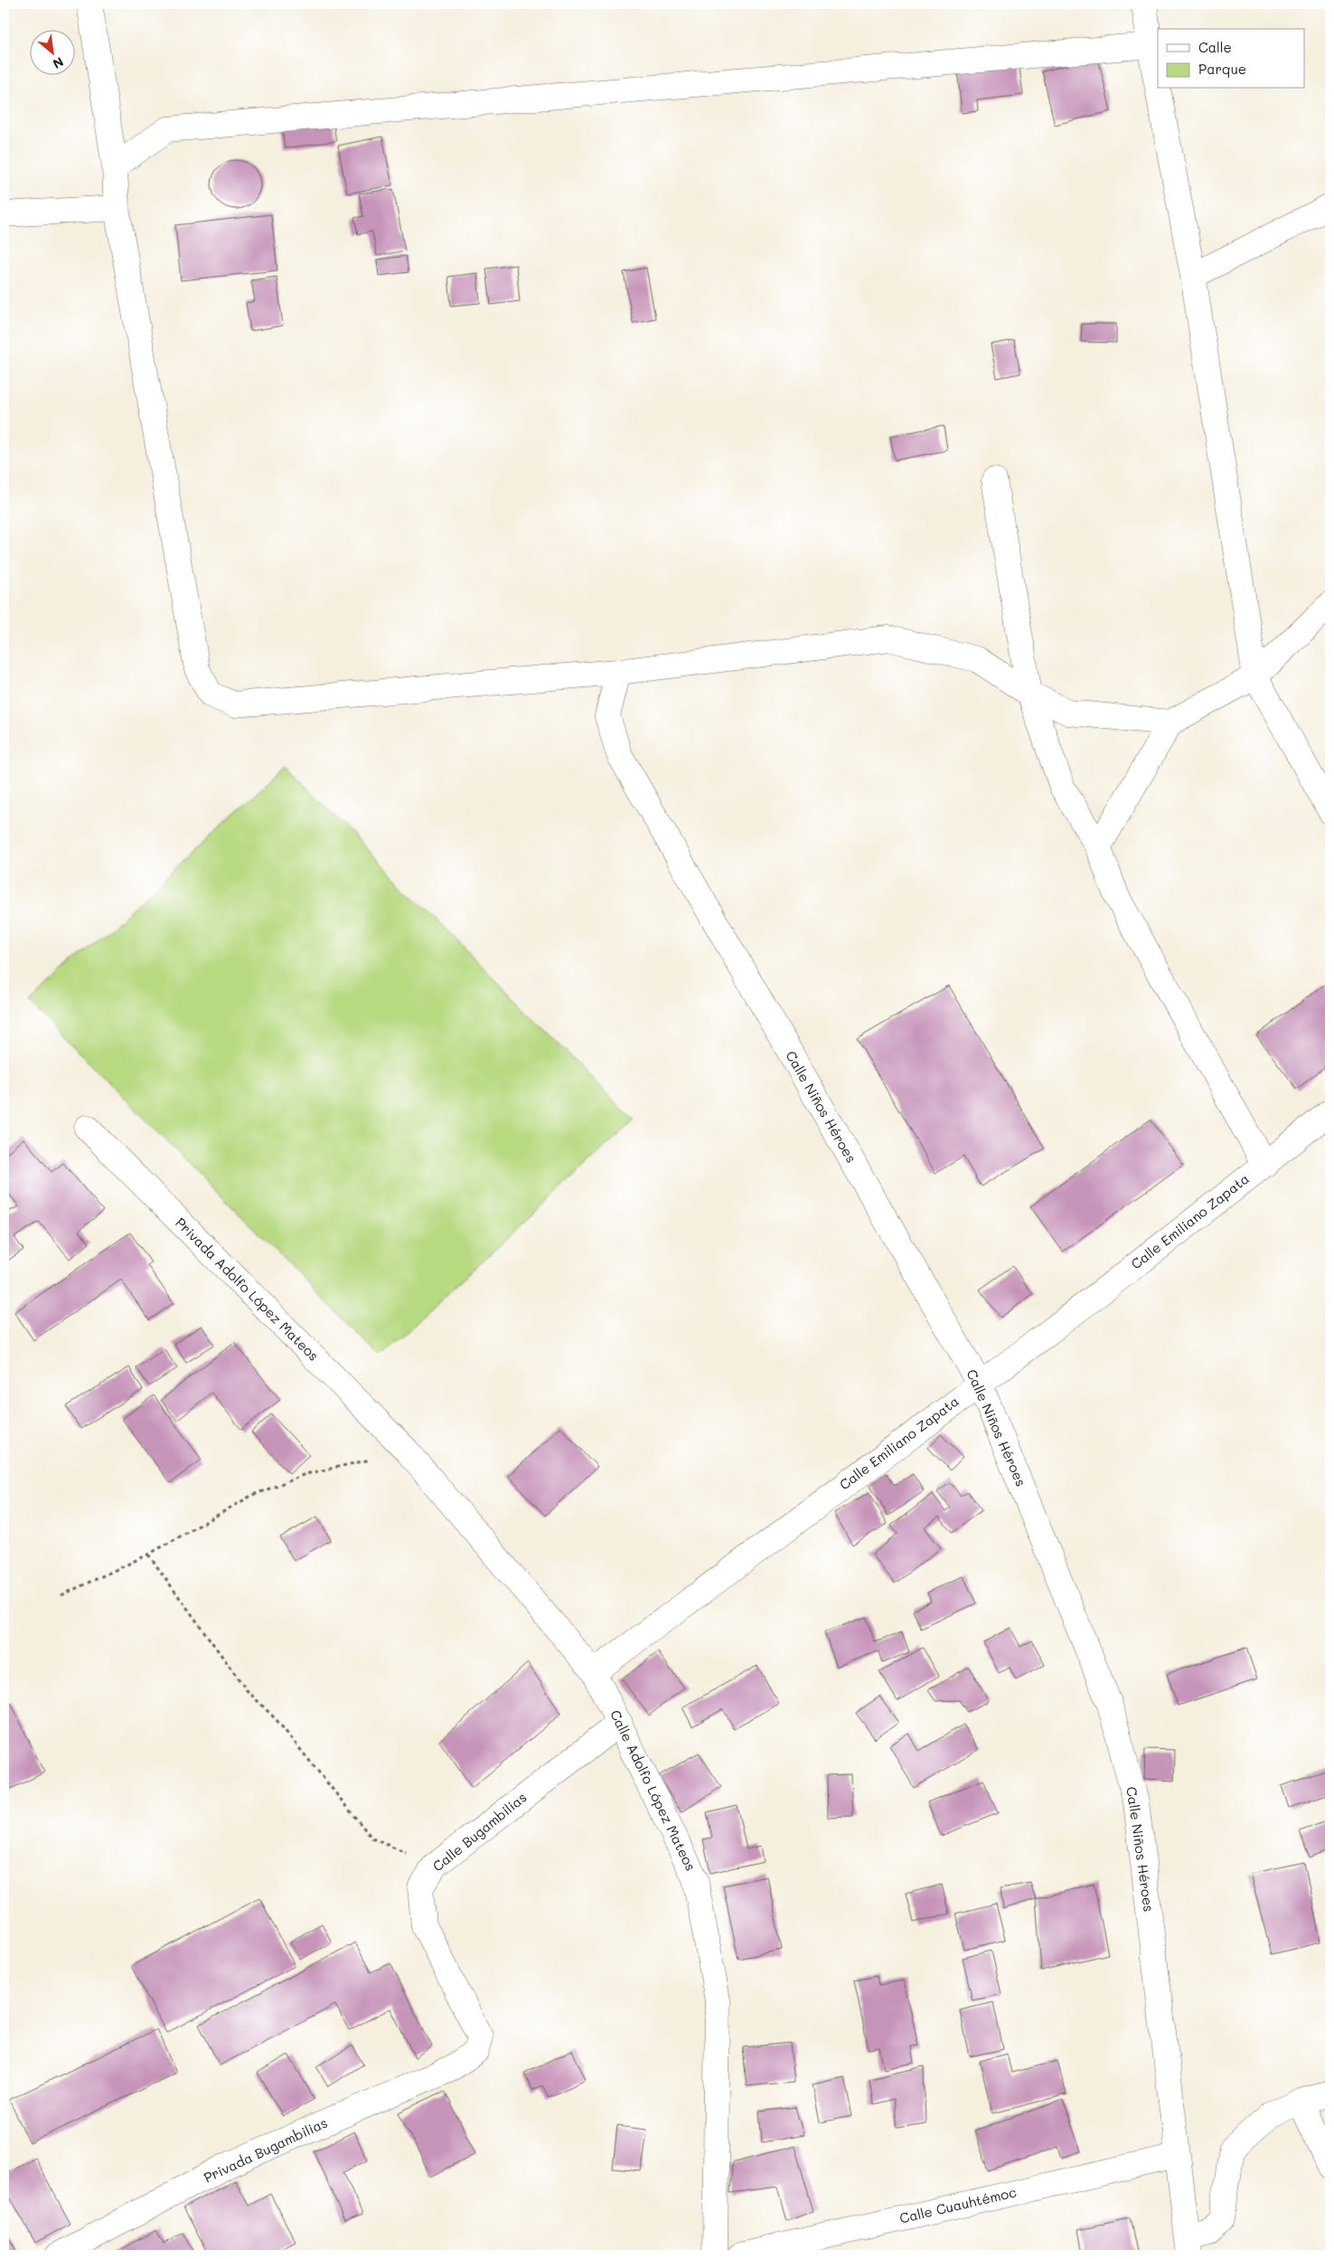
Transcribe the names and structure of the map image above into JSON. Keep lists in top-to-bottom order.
{
  "streets": {
    "street": [
      "Calle Niños Héroes",
      "Calle Emiliano Zapata",
      "Privada Adolfo López Mateos",
      "Calle Adolfo López Mateos",
      "Calle Bugambilias",
      "Privada Bugambilias",
      "Calle Cuauhtémoc"
    ]
  },
  "crossings": [
    ["Calle Niños Héroes", "Calle Emiliano Zapata"],
    ["Calle Niños Héroes", "Calle Cuauhtémoc"],
    ["Calle Emiliano Zapata", "Calle Adolfo López Mateos"],
    ["Privada Adolfo López Mateos", "Calle Adolfo López Mateos"],
    ["Calle Adolfo López Mateos", "Calle Bugambilias"],
    ["Calle Bugambilias", "Privada Bugambilias"]
  ],
  "legend": ["Calle", "Parque"],
  "north": "bottom right"
}
